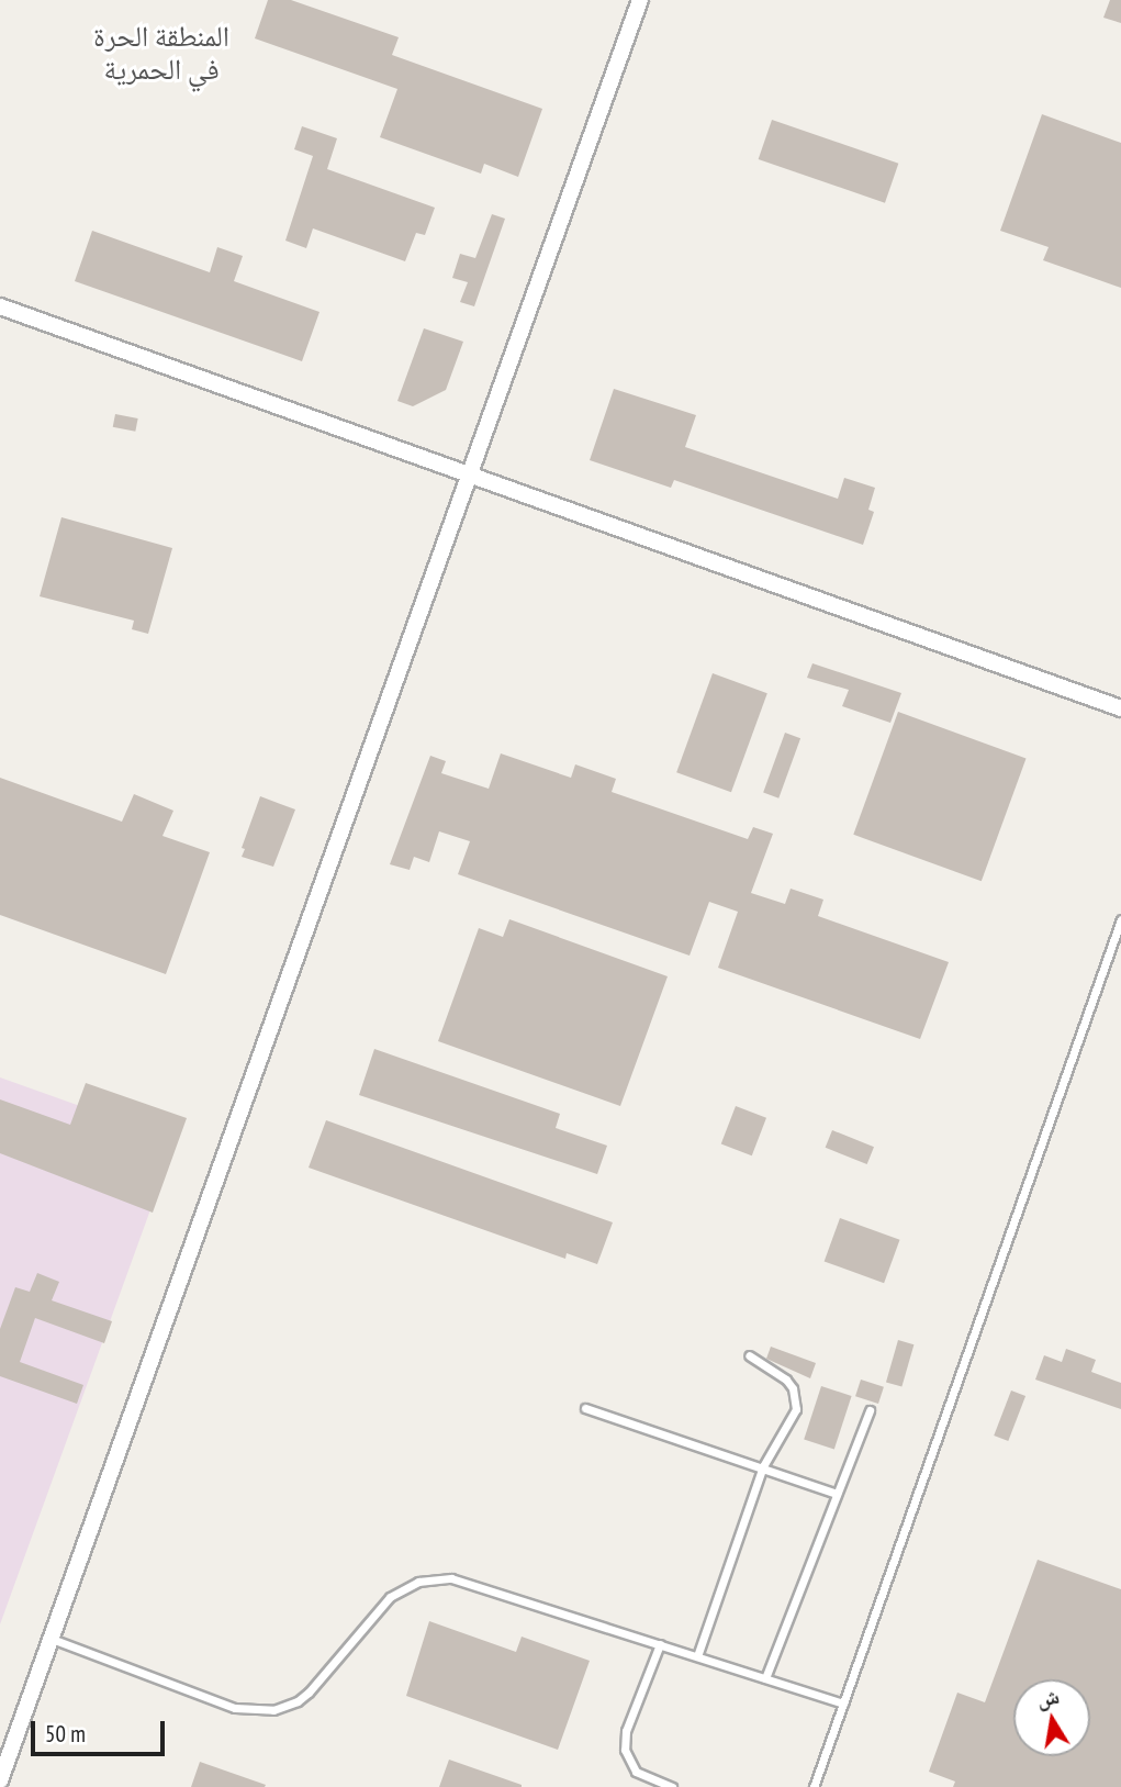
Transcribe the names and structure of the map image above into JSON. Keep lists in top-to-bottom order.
{
  "districts": ["المنطقة الحرة في الحمرية"],
  "scale_bar": "50 m",
  "north": "top"
}
